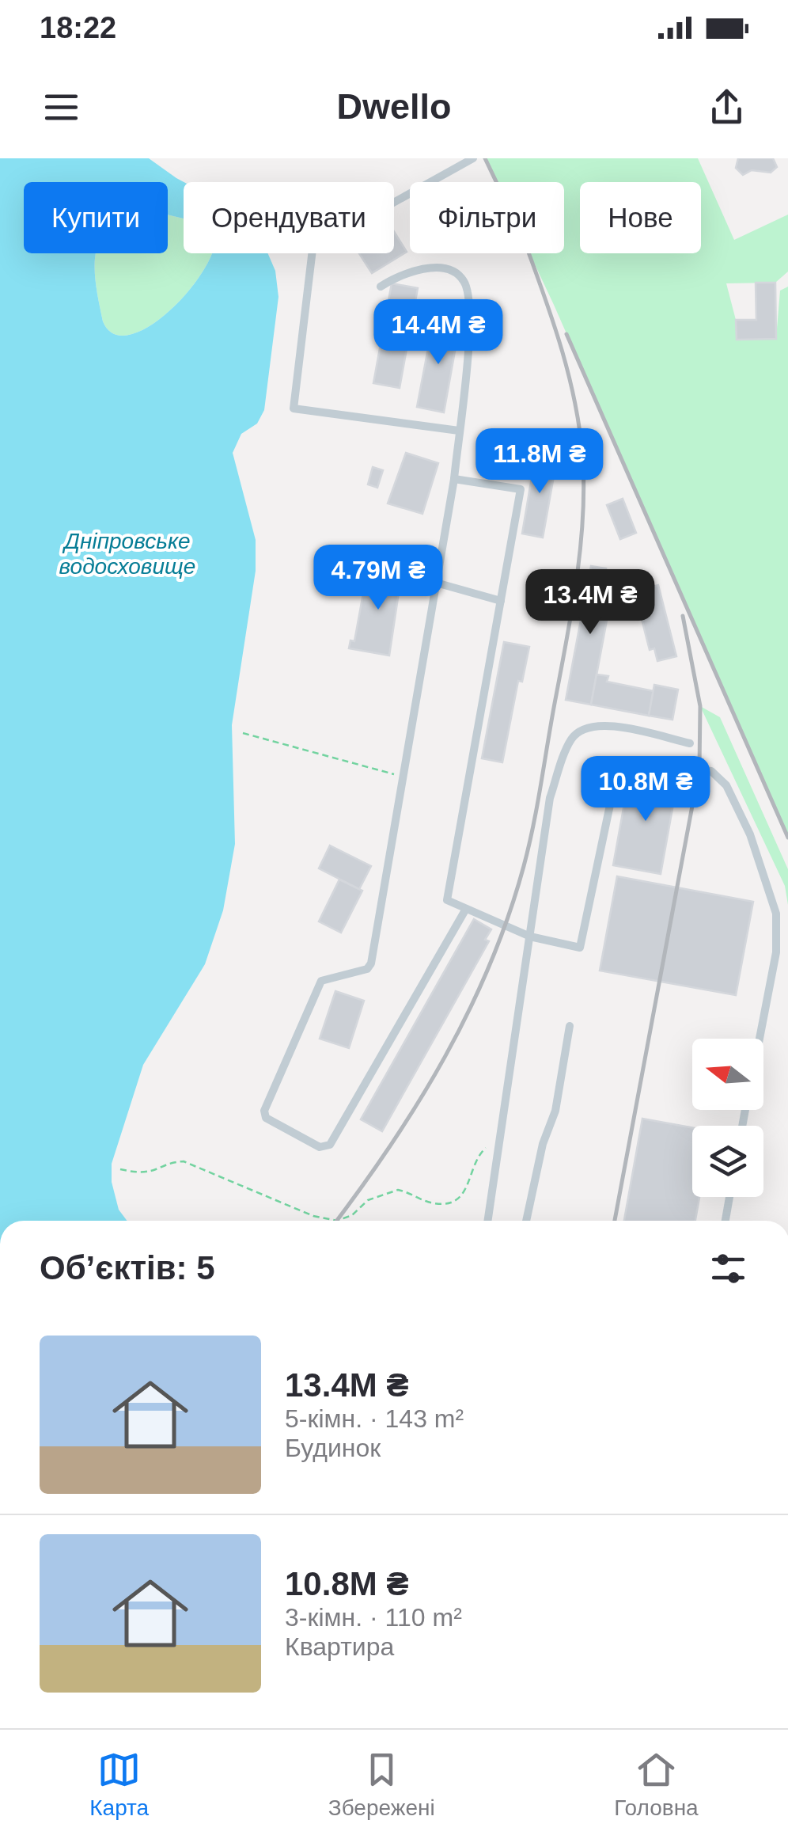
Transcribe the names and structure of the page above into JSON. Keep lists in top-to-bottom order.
{
  "water": ["Дніпровське водосховище"],
  "north": "left",
  "page": {
    "status": "18:22",
    "header": "Dwello",
    "chip": [
      "Купити",
      "Орендувати",
      "Фільтри",
      "Нове"
    ],
    "price": [
      "14.4M ₴",
      "11.8M ₴",
      "4.79M ₴",
      "13.4M ₴",
      "10.8M ₴"
    ],
    "heading": "Об’єктів: 5",
    "list": [
      {
        "name": "13.4M ₴",
        "note": "5-кімн. · 143 m² · Будинок"
      },
      {
        "name": "10.8M ₴",
        "note": "3-кімн. · 110 m² · Квартира"
      }
    ],
    "tabs": ["Карта", "Збережені", "Головна"]
  }
}
